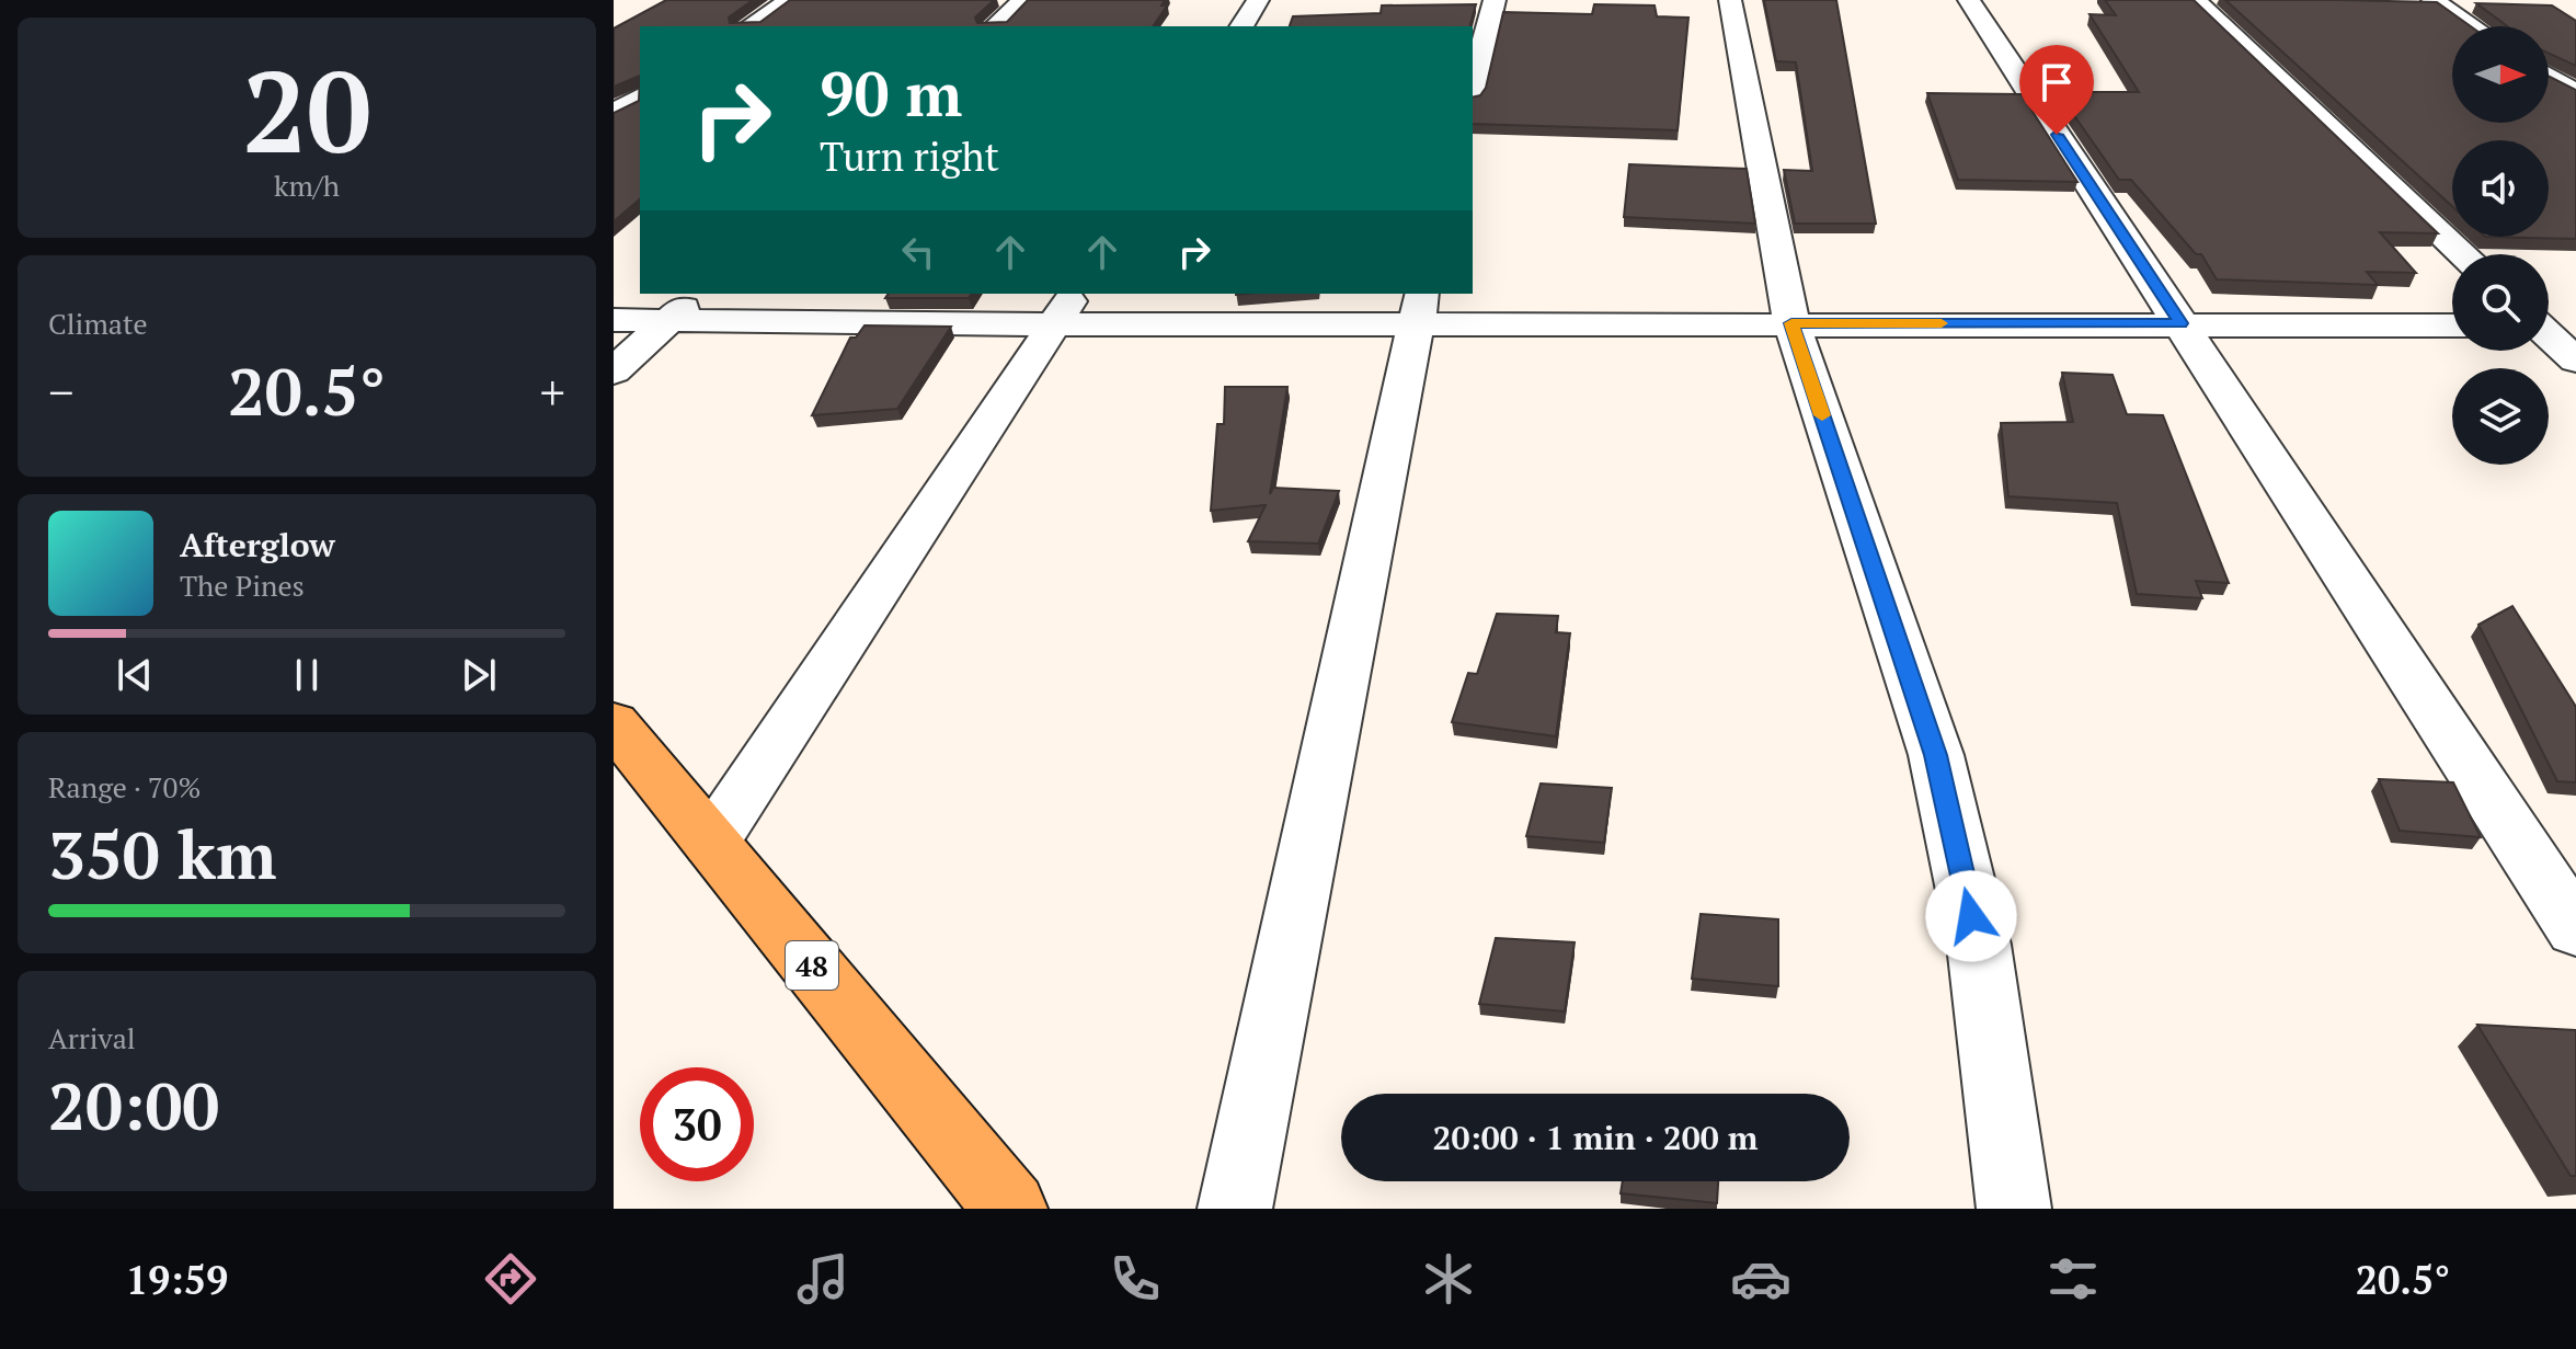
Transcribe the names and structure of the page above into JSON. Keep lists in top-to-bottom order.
{
  "streets": {
    "main road": ["48"]
  },
  "north": "right",
  "page": {
    "tile": [
      ["20", "km/h"],
      "Climate",
      ["Range · 70%", "350 km"],
      ["Arrival", "20:00"]
    ],
    "turn": ["90 m", "Turn right"],
    "heat": ["−", "20.5°", "+"],
    "song": ["Afterglow", "The Pines"],
    "limit": "30",
    "trip": "20:00 · 1 min · 200 m",
    "tabs": ["19:59", "20.5°"]
  }
}
